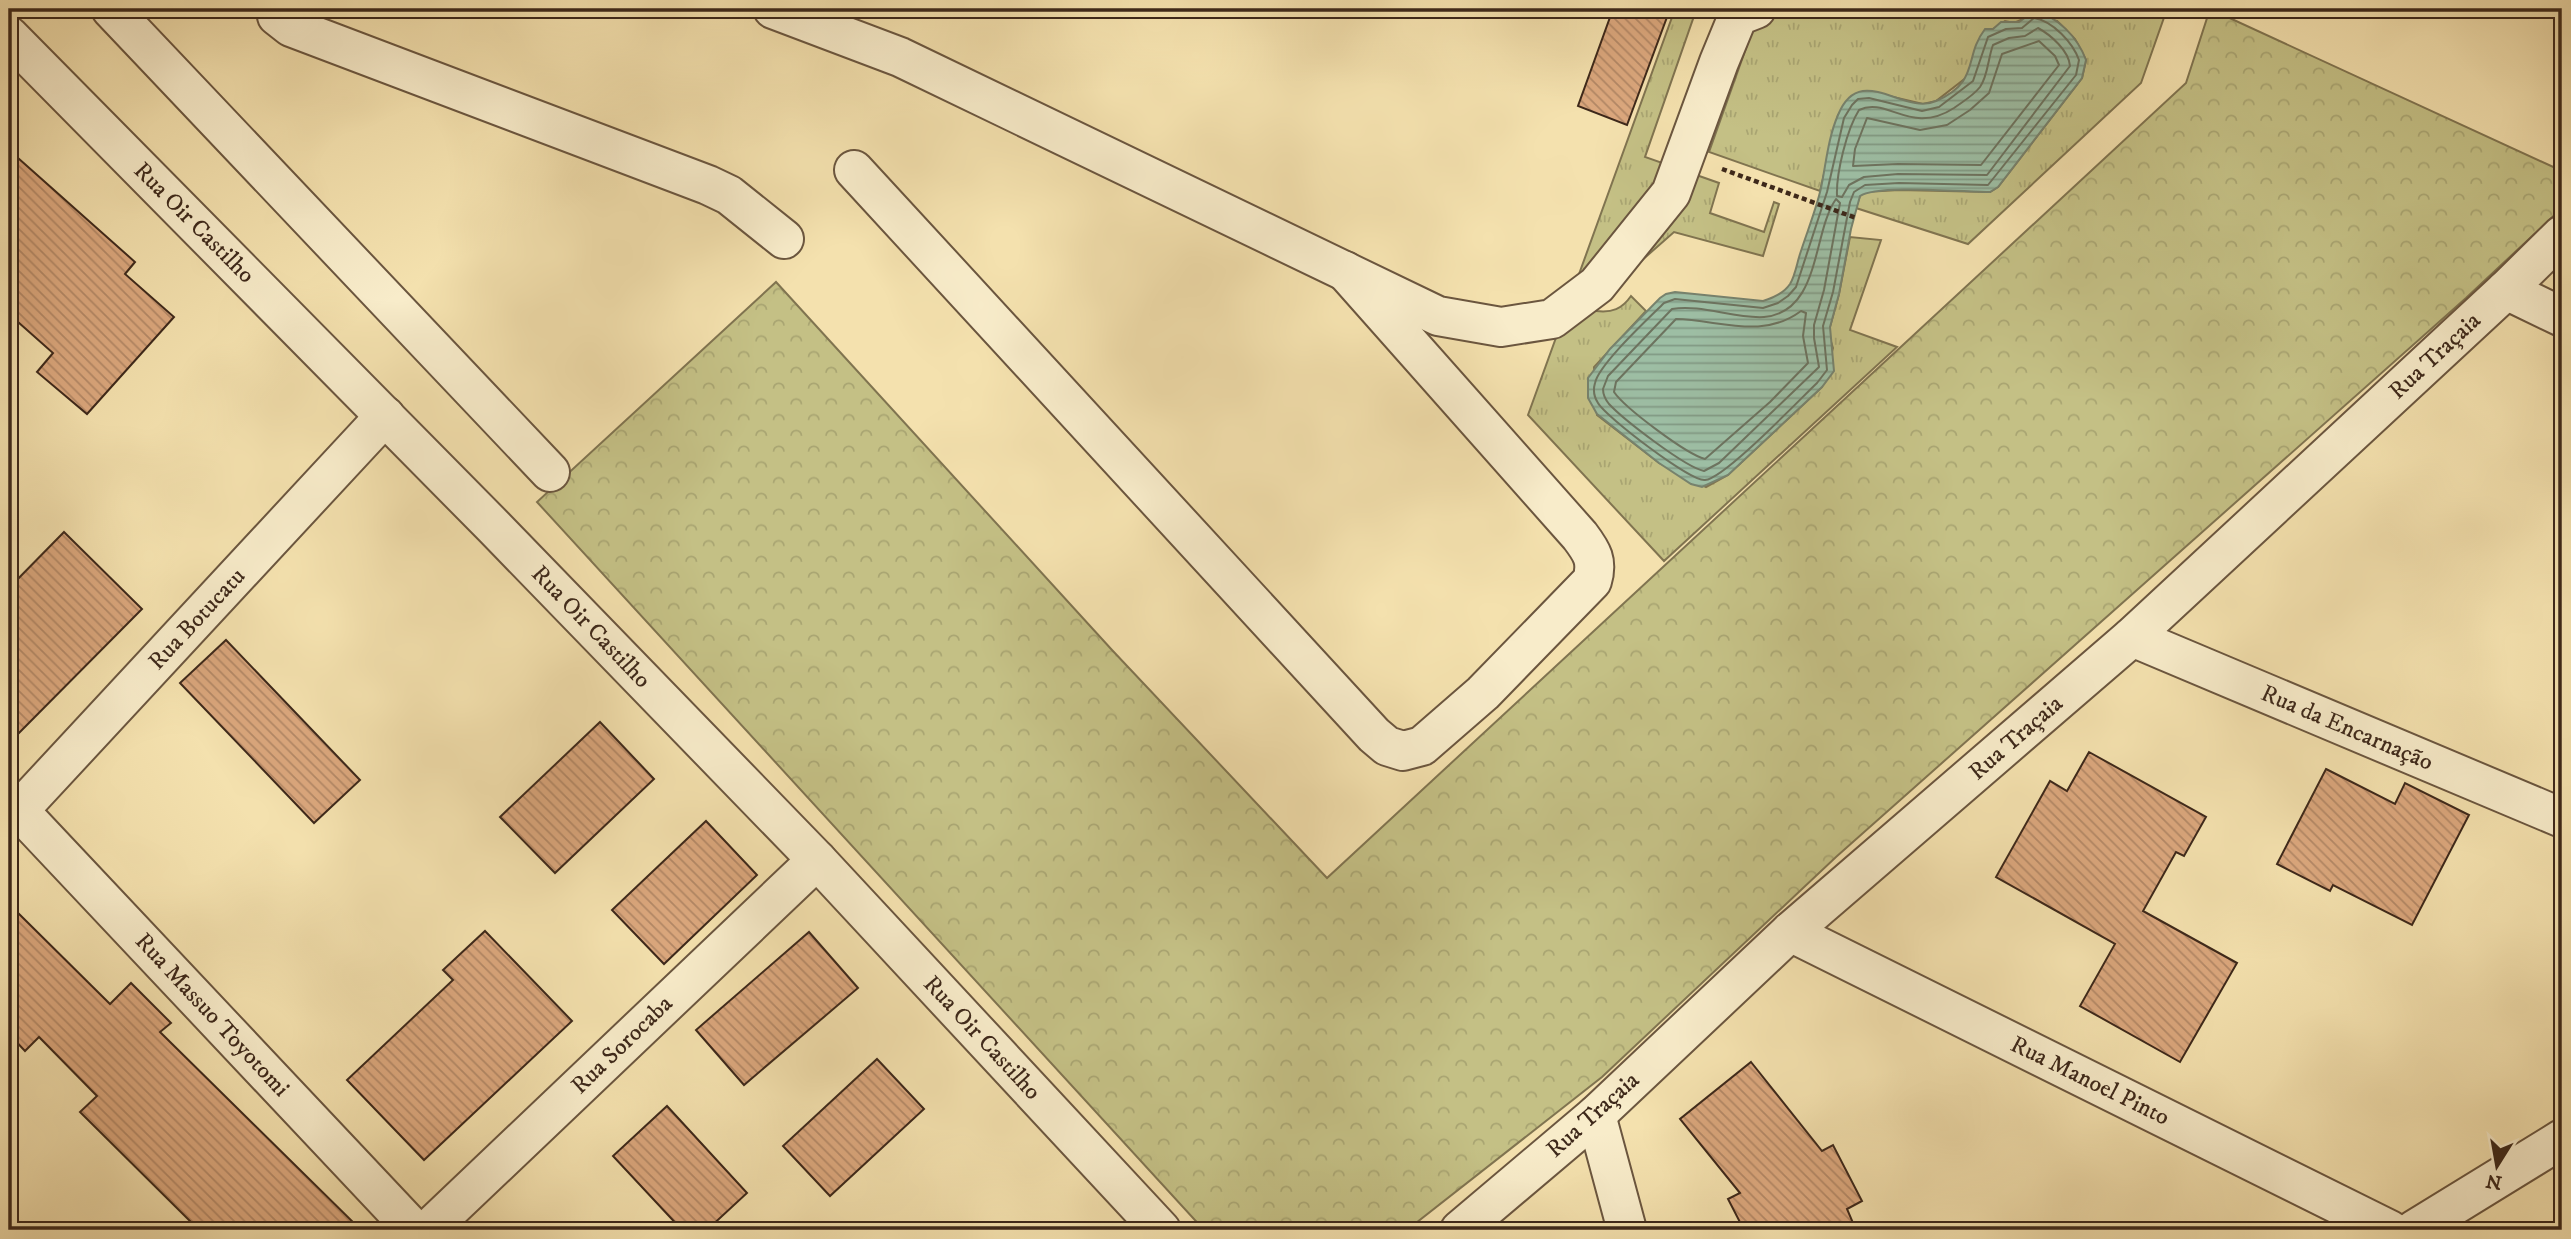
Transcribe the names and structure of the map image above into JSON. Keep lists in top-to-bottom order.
{
  "streets": {
    "street": [
      "Rua Oir Castilho",
      "Rua Traçaia",
      "Rua Botucatu",
      "Rua da Encarnação",
      "Rua Massuo Toyotomi",
      "Rua Sorocaba",
      "Rua Manoel Pinto"
    ]
  },
  "crossings": [
    ["Rua Oir Castilho", "Rua Botucatu"],
    ["Rua Oir Castilho", "Rua Sorocaba"],
    ["Rua Traçaia", "Rua da Encarnação"],
    ["Rua Traçaia", "Rua Manoel Pinto"],
    ["Rua Botucatu", "Rua Massuo Toyotomi"]
  ],
  "north": "bottom"
}
